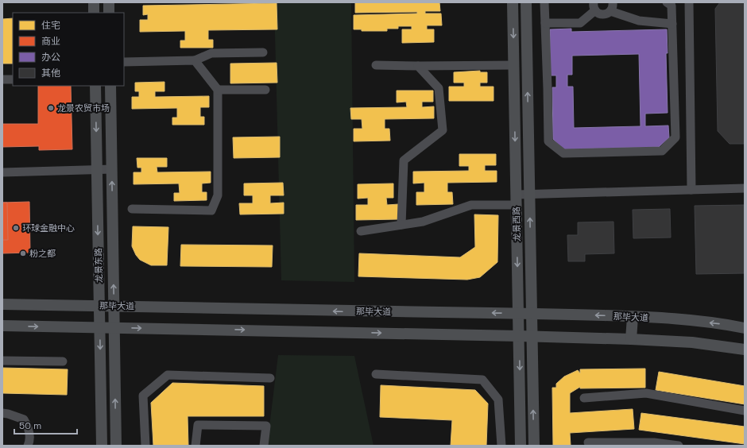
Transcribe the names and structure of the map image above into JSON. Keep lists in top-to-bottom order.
{
  "streets": {
    "main road": ["龙景西路", "龙景东路", "那毕大道"]
  },
  "crossings": [
    ["龙景西路", "那毕大道"],
    ["龙景东路", "那毕大道"]
  ],
  "places": ["龙景农贸市场", "环球金融中心", "粉之都"],
  "legend": [
    "住宅",
    "商业",
    "办公",
    "其他"
  ],
  "scale_bar": "50 m"
}
